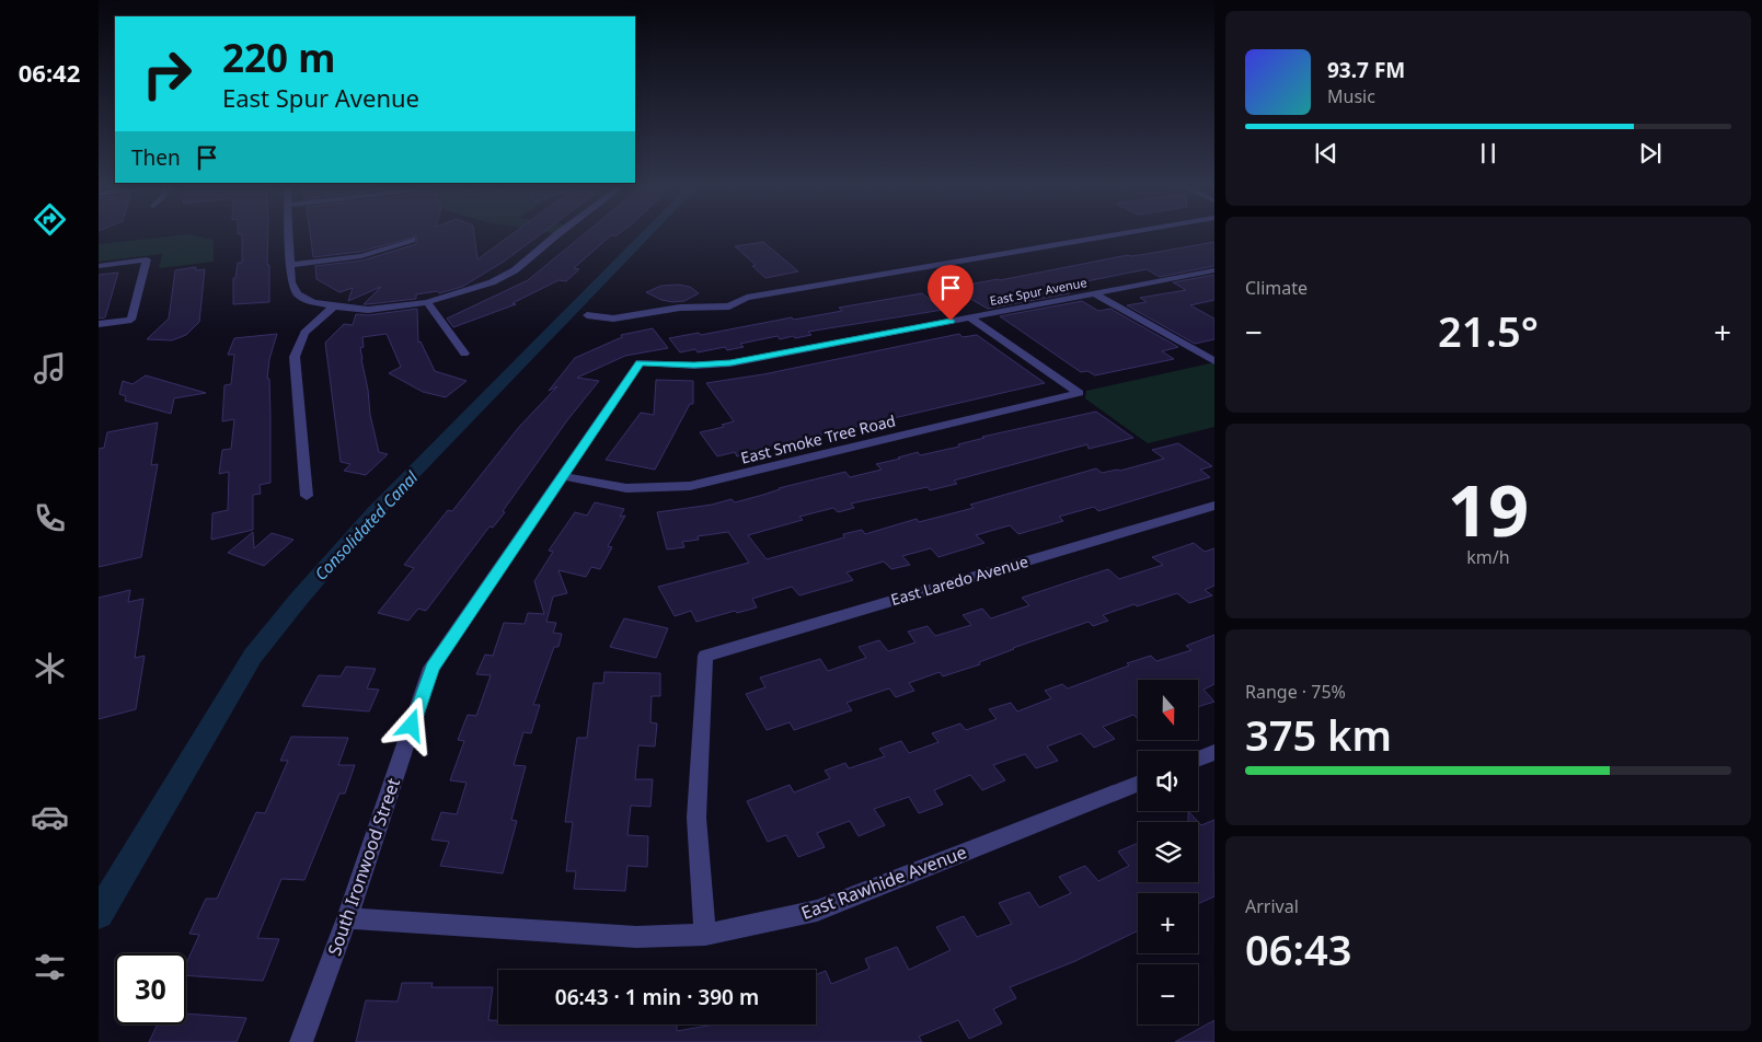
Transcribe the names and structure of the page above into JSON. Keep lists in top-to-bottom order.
{
  "streets": {
    "street": [
      "East Spur Avenue",
      "East Smoke Tree Road",
      "East Laredo Avenue",
      "South Ironwood Street",
      "East Rawhide Avenue"
    ]
  },
  "crossings": [
    ["East Spur Avenue", "East Smoke Tree Road"],
    ["East Spur Avenue", "South Ironwood Street"],
    ["East Smoke Tree Road", "South Ironwood Street"],
    ["East Laredo Avenue", "East Rawhide Avenue"],
    ["South Ironwood Street", "East Rawhide Avenue"]
  ],
  "water": ["Consolidated Canal"],
  "north": "bottom",
  "page": {
    "tabs": "06:42",
    "turn": ["220 m", "East Spur Avenue"],
    "song": ["93.7 FM", "Music"],
    "then": "Then",
    "tile": [
      "Climate",
      ["19", "km/h"],
      ["Range · 75%", "375 km"],
      ["Arrival", "06:43"]
    ],
    "heat": ["−", "21.5°", "+"],
    "map_buttons": ["+", "−"],
    "limit": "30",
    "trip": "06:43 · 1 min · 390 m"
  }
}
